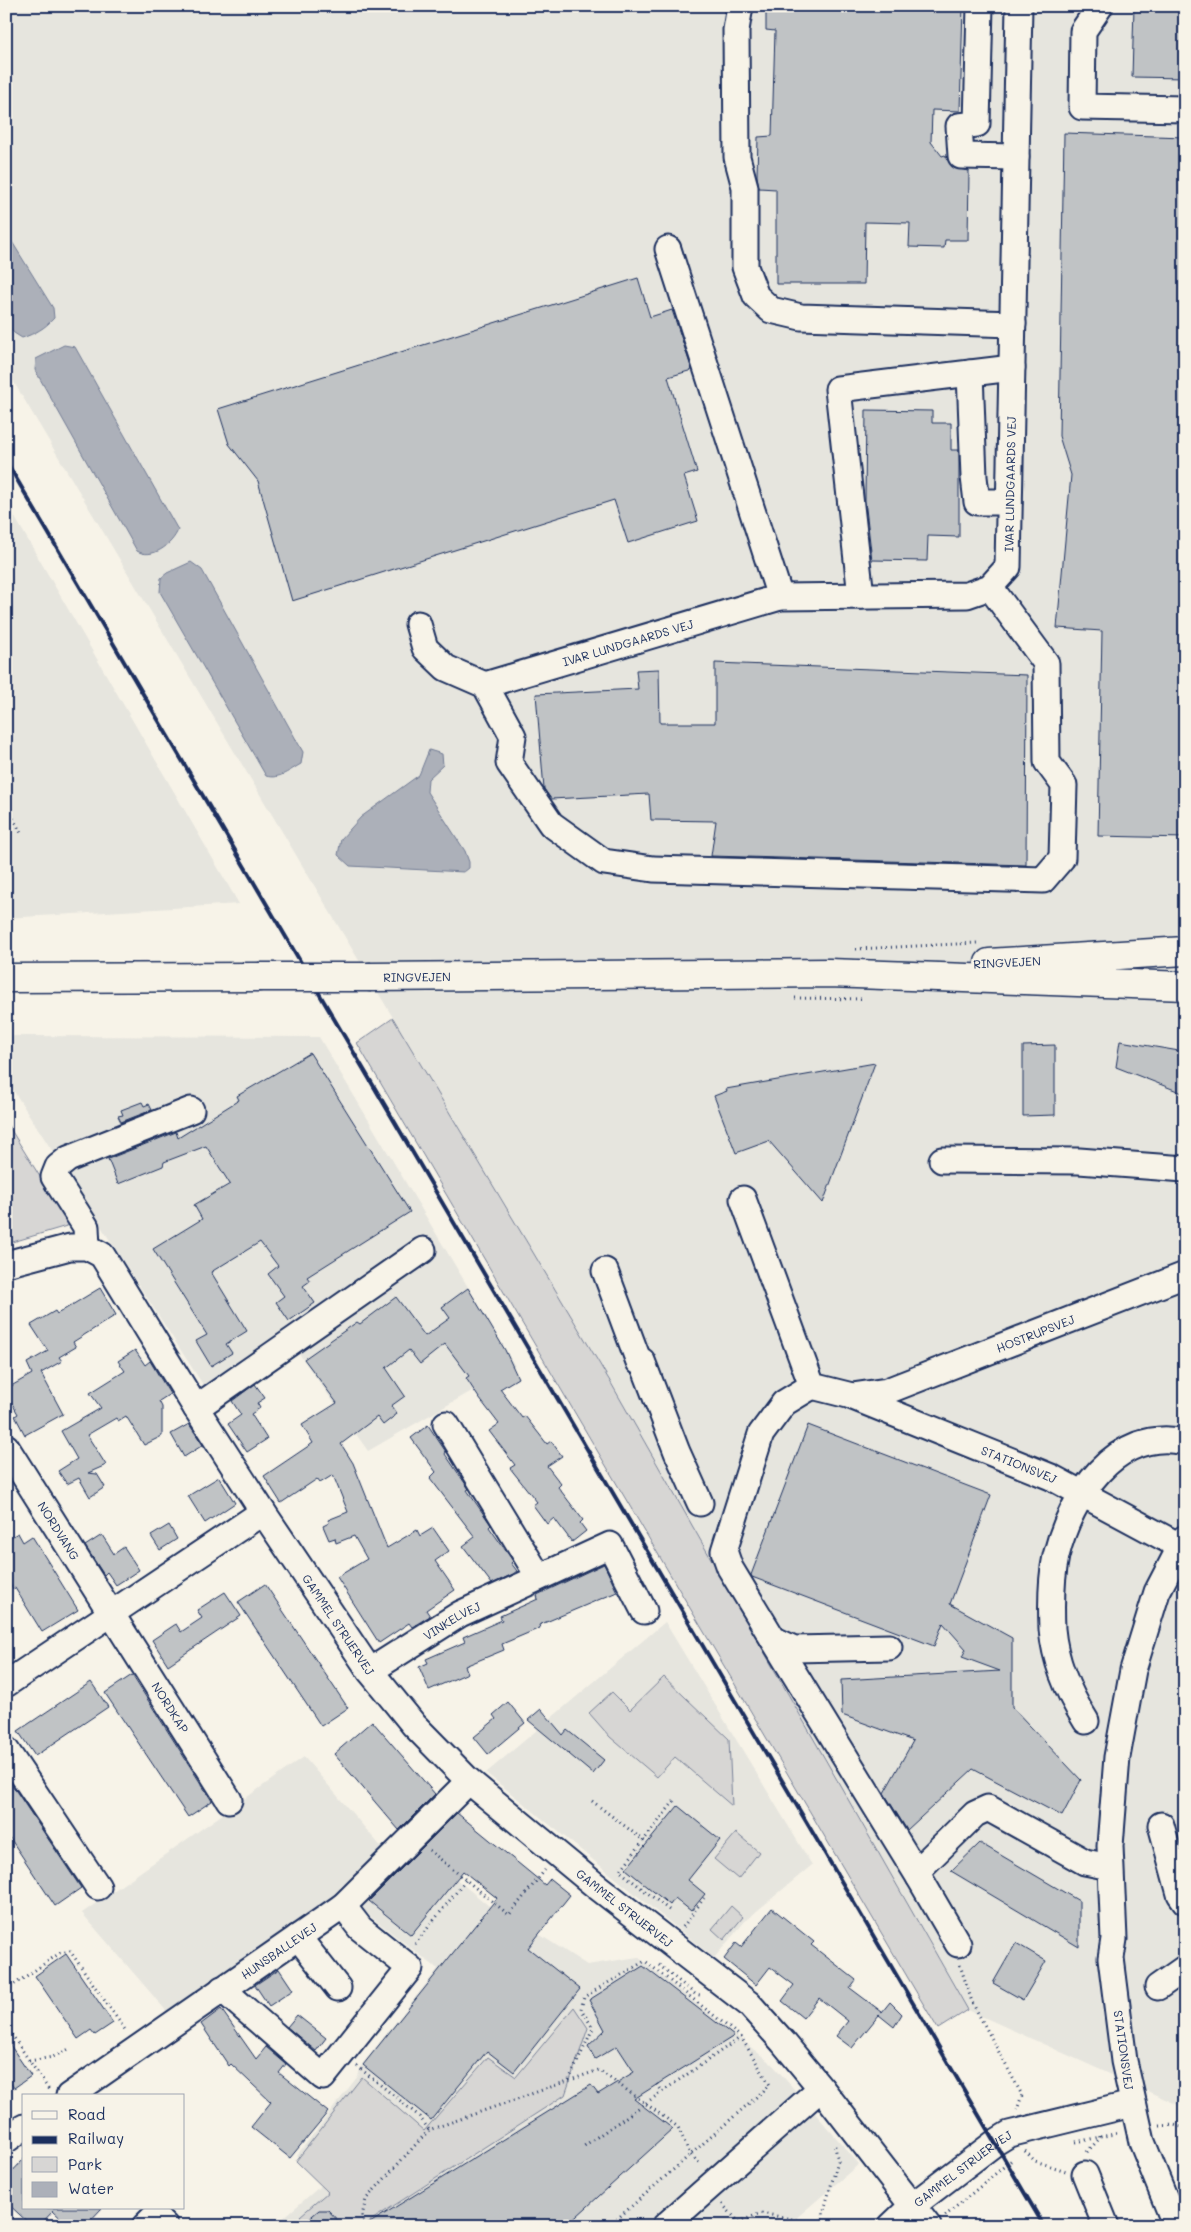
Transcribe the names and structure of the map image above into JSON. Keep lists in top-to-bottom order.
{
  "streets": {
    "main road": ["RINGVEJEN"],
    "street": [
      "IVAR LUNDGAARDS VEJ",
      "HOSTRUPSVEJ",
      "STATIONSVEJ",
      "NORDVANG",
      "VINKELVEJ",
      "GAMMEL STRUERVEJ",
      "NORDKAP",
      "HUNSBALLEVEJ"
    ]
  },
  "crossings": [
    ["HOSTRUPSVEJ", "STATIONSVEJ"],
    ["STATIONSVEJ", "GAMMEL STRUERVEJ"],
    ["NORDVANG", "NORDKAP"],
    ["VINKELVEJ", "GAMMEL STRUERVEJ"],
    ["GAMMEL STRUERVEJ", "HUNSBALLEVEJ"]
  ],
  "legend": [
    "Road",
    "Railway",
    "Park",
    "Water"
  ]
}
